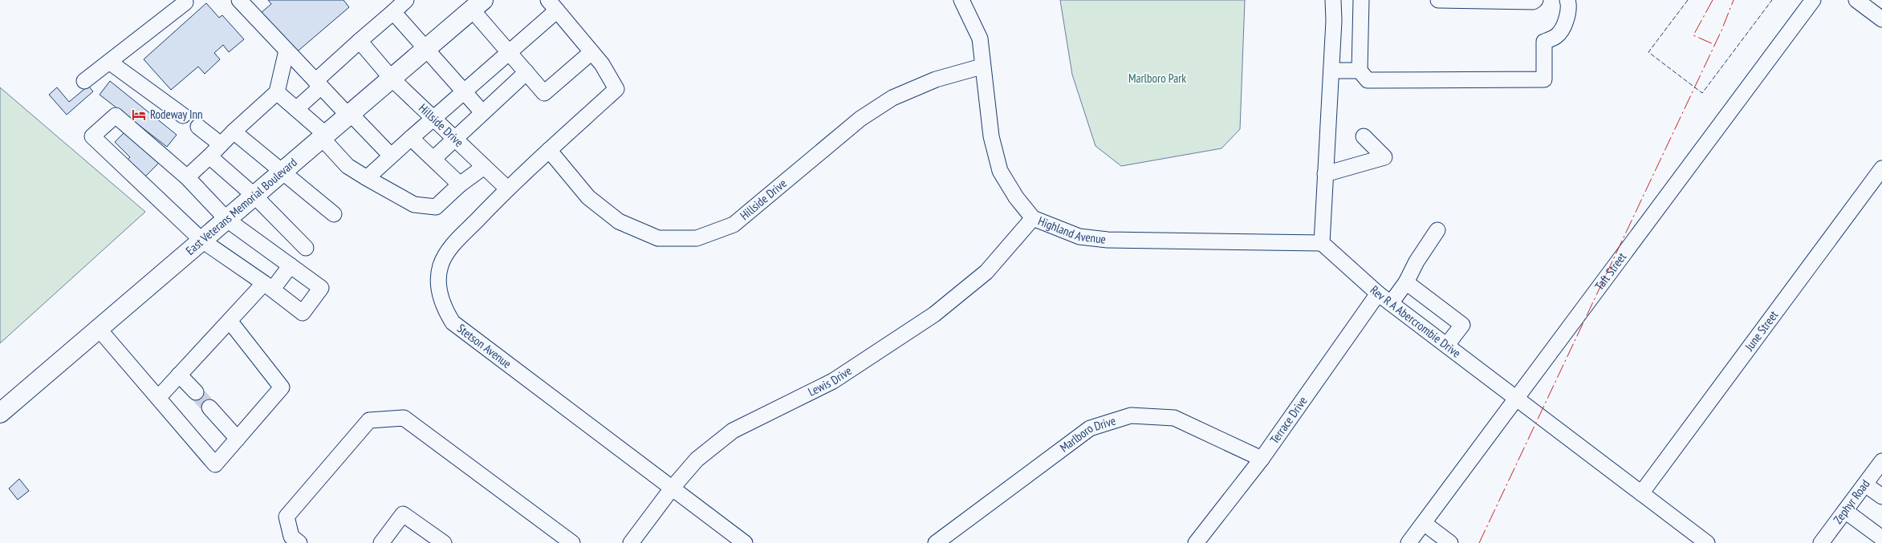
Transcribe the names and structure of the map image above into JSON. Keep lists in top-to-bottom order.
{
  "streets": {
    "main road": ["East Veterans Memorial Boulevard"],
    "street": [
      "Hillside Drive",
      "Highland Avenue",
      "Taft Street",
      "Rev R A Abercrombie Drive",
      "June Street",
      "Stetson Avenue",
      "Lewis Drive",
      "Terrace Drive",
      "Marlboro Drive",
      "Zephyr Road"
    ]
  },
  "crossings": [
    ["Hillside Drive", "East Veterans Memorial Boulevard"],
    ["Hillside Drive", "Highland Avenue"],
    ["Hillside Drive", "Stetson Avenue"],
    ["Highland Avenue", "Rev R A Abercrombie Drive"],
    ["Highland Avenue", "Lewis Drive"],
    ["Taft Street", "Rev R A Abercrombie Drive"],
    ["Rev R A Abercrombie Drive", "June Street"],
    ["Rev R A Abercrombie Drive", "Terrace Drive"],
    ["Stetson Avenue", "Lewis Drive"],
    ["Terrace Drive", "Marlboro Drive"]
  ],
  "parks": ["Marlboro Park"],
  "places": {
    "hotel": ["Rodeway Inn"]
  }
}
